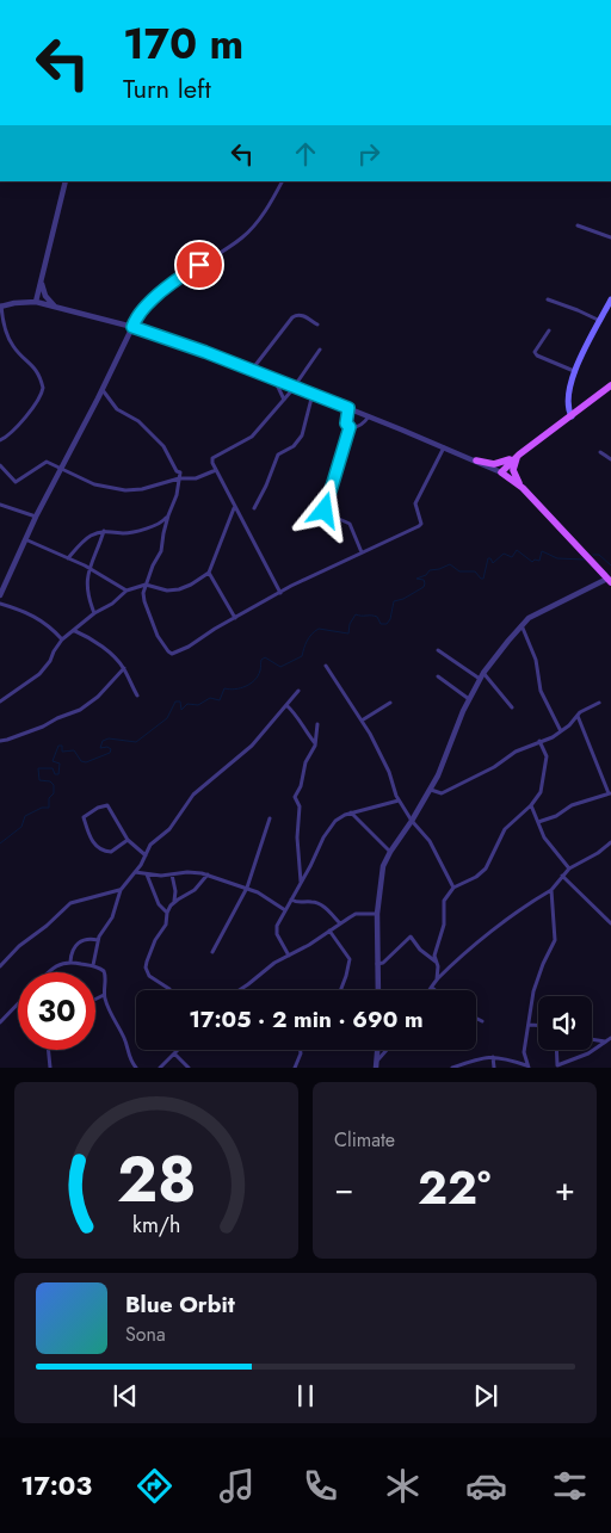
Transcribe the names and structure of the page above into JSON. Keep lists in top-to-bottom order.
{
  "page": {
    "turn": ["170 m", "Turn left"],
    "limit": "30",
    "trip": "17:05 · 2 min · 690 m",
    "tile": "Climate",
    "heat": ["−", "22°", "+"],
    "song": ["Blue Orbit", "Sona"],
    "tabs": "17:03",
    "gauge": ["28", "km/h"]
  }
}
